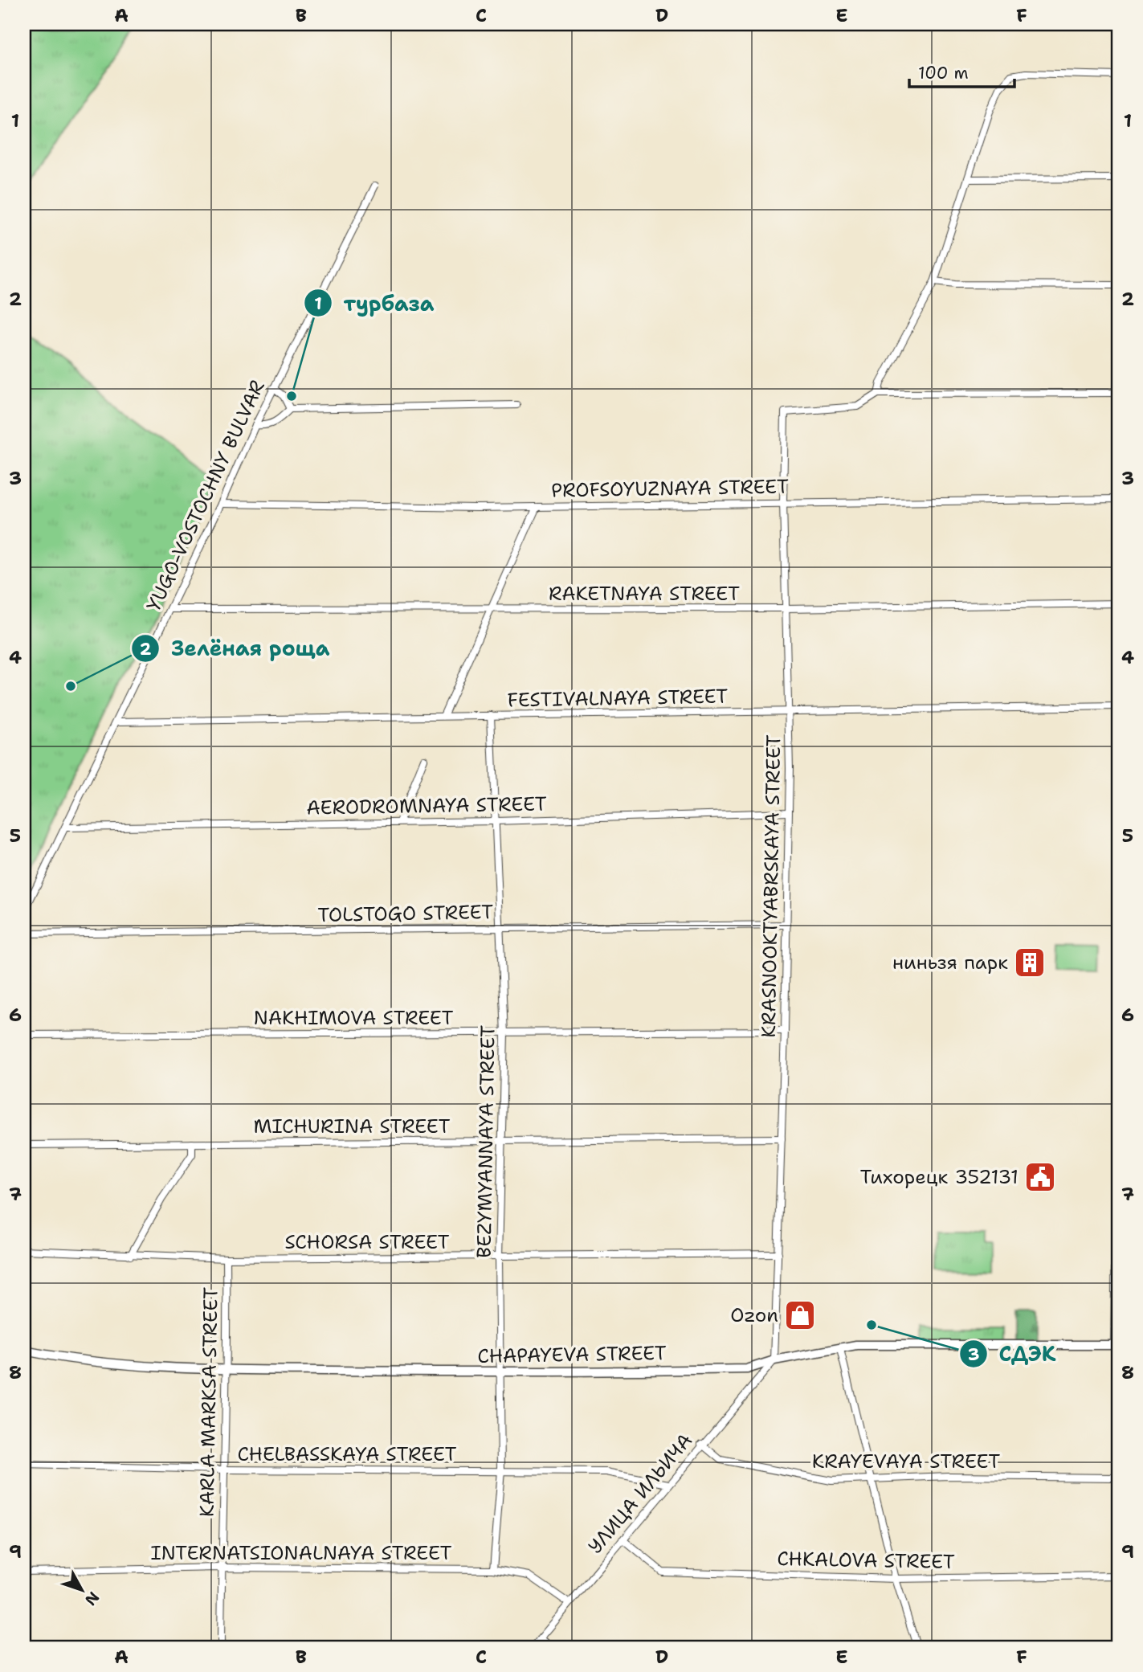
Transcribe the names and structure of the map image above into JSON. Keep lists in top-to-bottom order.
{
  "streets": {
    "main road": ["CHAPAYEVA STREET"],
    "street": [
      "PROFSOYUZNAYA STREET",
      "YUGO-VOSTOCHNY BULVAR",
      "RAKETNAYA STREET",
      "FESTIVALNAYA STREET",
      "AERODROMNAYA STREET",
      "KRASNOOKTYABRSKAYA STREET",
      "TOLSTOGO STREET",
      "NAKHIMOVA STREET",
      "MICHURINA STREET",
      "BEZYMYANNAYA STREET",
      "SCHORSA STREET",
      "KARLA MARKSA STREET",
      "CHELBASSKAYA STREET",
      "KRAYEVAYA STREET",
      "УЛИЦА ИЛЬИЧА",
      "INTERNATSIONALNAYA STREET",
      "CHKALOVA STREET"
    ]
  },
  "crossings": [
    ["PROFSOYUZNAYA STREET", "YUGO-VOSTOCHNY BULVAR"],
    ["PROFSOYUZNAYA STREET", "KRASNOOKTYABRSKAYA STREET"],
    ["YUGO-VOSTOCHNY BULVAR", "RAKETNAYA STREET"],
    ["YUGO-VOSTOCHNY BULVAR", "FESTIVALNAYA STREET"],
    ["YUGO-VOSTOCHNY BULVAR", "AERODROMNAYA STREET"],
    ["RAKETNAYA STREET", "KRASNOOKTYABRSKAYA STREET"],
    ["FESTIVALNAYA STREET", "KRASNOOKTYABRSKAYA STREET"],
    ["FESTIVALNAYA STREET", "BEZYMYANNAYA STREET"],
    ["AERODROMNAYA STREET", "KRASNOOKTYABRSKAYA STREET"],
    ["AERODROMNAYA STREET", "BEZYMYANNAYA STREET"],
    ["KRASNOOKTYABRSKAYA STREET", "TOLSTOGO STREET"],
    ["KRASNOOKTYABRSKAYA STREET", "NAKHIMOVA STREET"],
    ["KRASNOOKTYABRSKAYA STREET", "MICHURINA STREET"],
    ["KRASNOOKTYABRSKAYA STREET", "SCHORSA STREET"],
    ["KRASNOOKTYABRSKAYA STREET", "CHAPAYEVA STREET"],
    ["KRASNOOKTYABRSKAYA STREET", "УЛИЦА ИЛЬИЧА"],
    ["TOLSTOGO STREET", "BEZYMYANNAYA STREET"],
    ["NAKHIMOVA STREET", "BEZYMYANNAYA STREET"],
    ["MICHURINA STREET", "BEZYMYANNAYA STREET"],
    ["BEZYMYANNAYA STREET", "SCHORSA STREET"],
    ["BEZYMYANNAYA STREET", "CHAPAYEVA STREET"],
    ["BEZYMYANNAYA STREET", "CHELBASSKAYA STREET"],
    ["BEZYMYANNAYA STREET", "INTERNATSIONALNAYA STREET"],
    ["SCHORSA STREET", "KARLA MARKSA STREET"],
    ["CHAPAYEVA STREET", "KARLA MARKSA STREET"],
    ["CHAPAYEVA STREET", "УЛИЦА ИЛЬИЧА"],
    ["KARLA MARKSA STREET", "CHELBASSKAYA STREET"],
    ["KARLA MARKSA STREET", "INTERNATSIONALNAYA STREET"],
    ["CHELBASSKAYA STREET", "УЛИЦА ИЛЬИЧА"],
    ["KRAYEVAYA STREET", "УЛИЦА ИЛЬИЧА"],
    ["УЛИЦА ИЛЬИЧА", "INTERNATSIONALNAYA STREET"],
    ["УЛИЦА ИЛЬИЧА", "CHKALOVA STREET"]
  ],
  "places": {
    "other": ["турбаза", "Зелёная роща", "СДЭК"],
    "building": ["ниньзя парк"],
    "public building": ["Тихорецк 352131"],
    "shop": ["Ozon"]
  },
  "scale_bar": "100 m",
  "north": "bottom right",
  "grid": {
    "columns": [
      "A",
      "B",
      "C",
      "D",
      "E",
      "F"
    ],
    "rows": [
      "1",
      "2",
      "3",
      "4",
      "5",
      "6",
      "7",
      "8",
      "9"
    ]
  }
}
